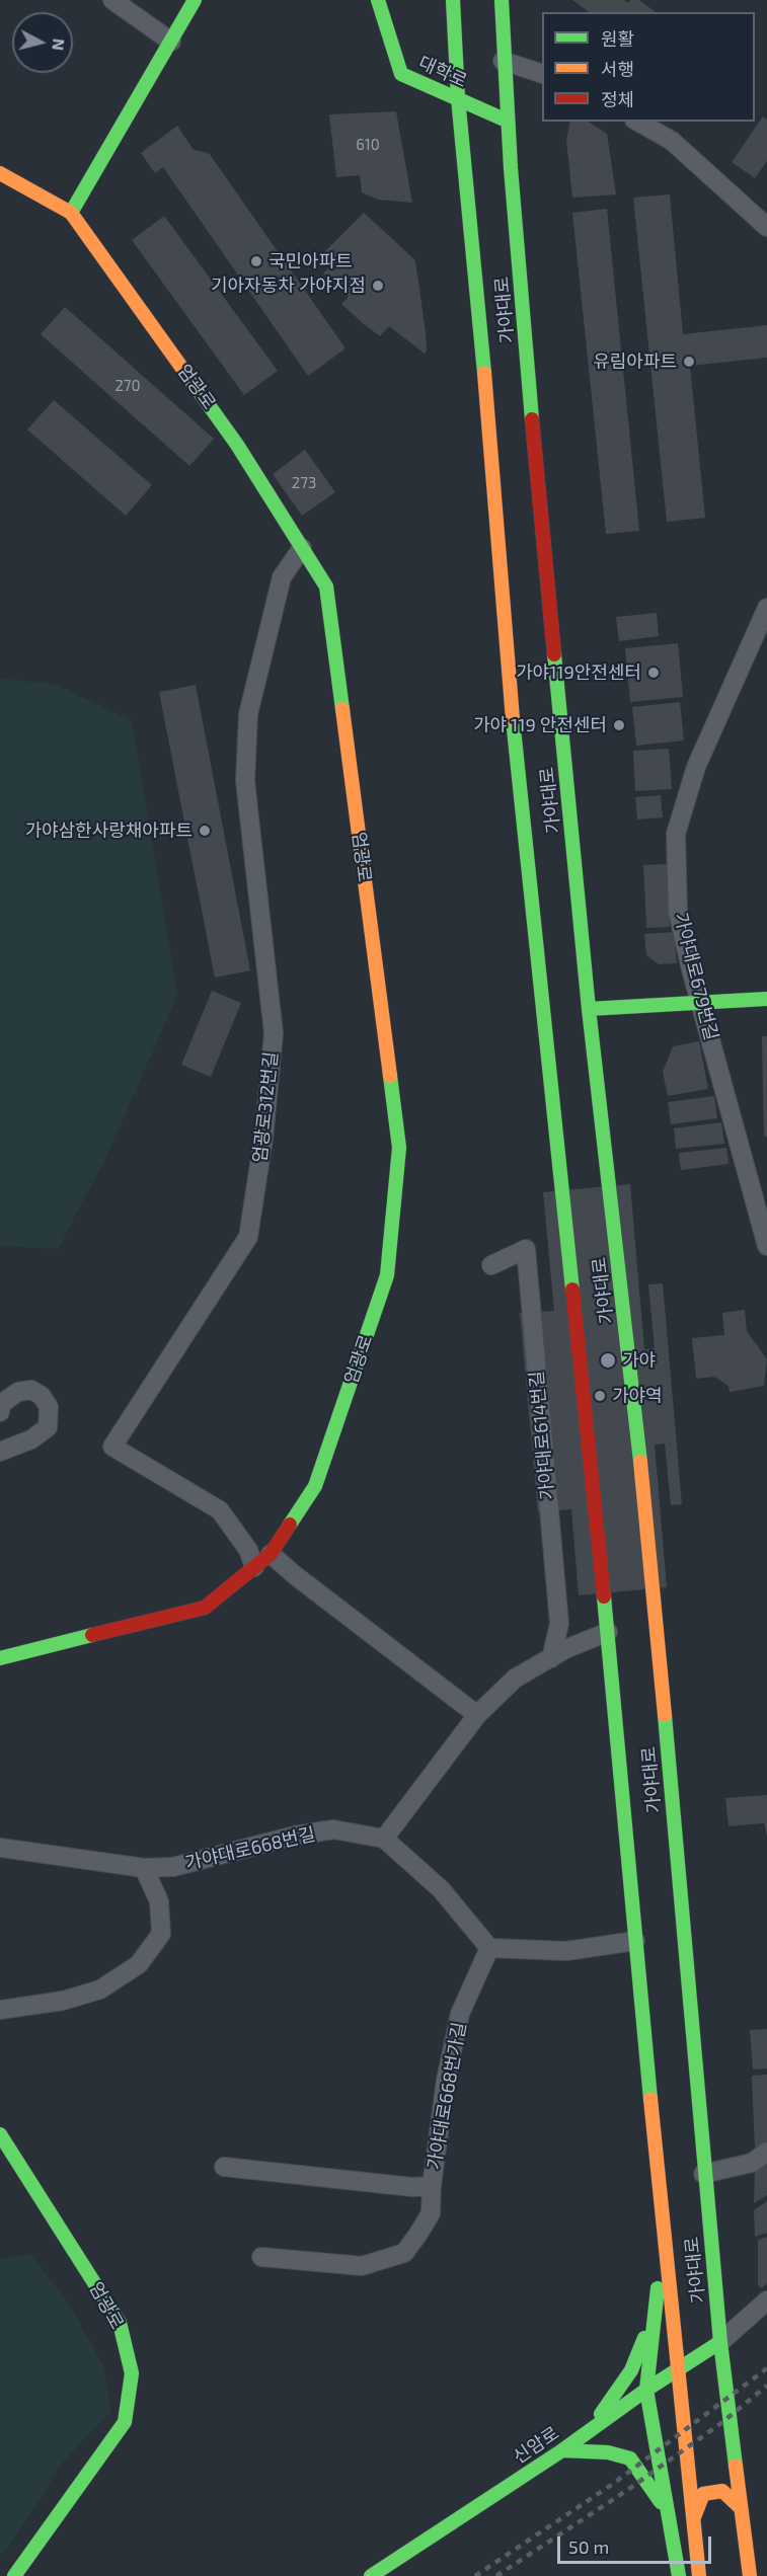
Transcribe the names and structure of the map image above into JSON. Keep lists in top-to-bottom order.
{
  "streets": {
    "main road": [
      "대학로",
      "가야대로",
      "엄광로",
      "신암로"
    ],
    "street": [
      "가야대로679번길",
      "엄광로312번길",
      "가야대로614번길",
      "가야대로668번길",
      "가야대로668번가길"
    ]
  },
  "crossings": [
    ["대학로", "가야대로"],
    ["가야대로", "신암로"],
    ["엄광로", "엄광로312번길"]
  ],
  "places": [
    "국민아파트",
    "기아자동차 가야지점",
    "유림아파트",
    "가야119안전센터",
    "가야 119 안전센터",
    "가야삼한사랑채아파트",
    "가야",
    "가야역"
  ],
  "house_numbers": ["610", "270", "273"],
  "legend": ["원활", "서행", "정체"],
  "scale_bar": "50 m",
  "north": "right"
}
